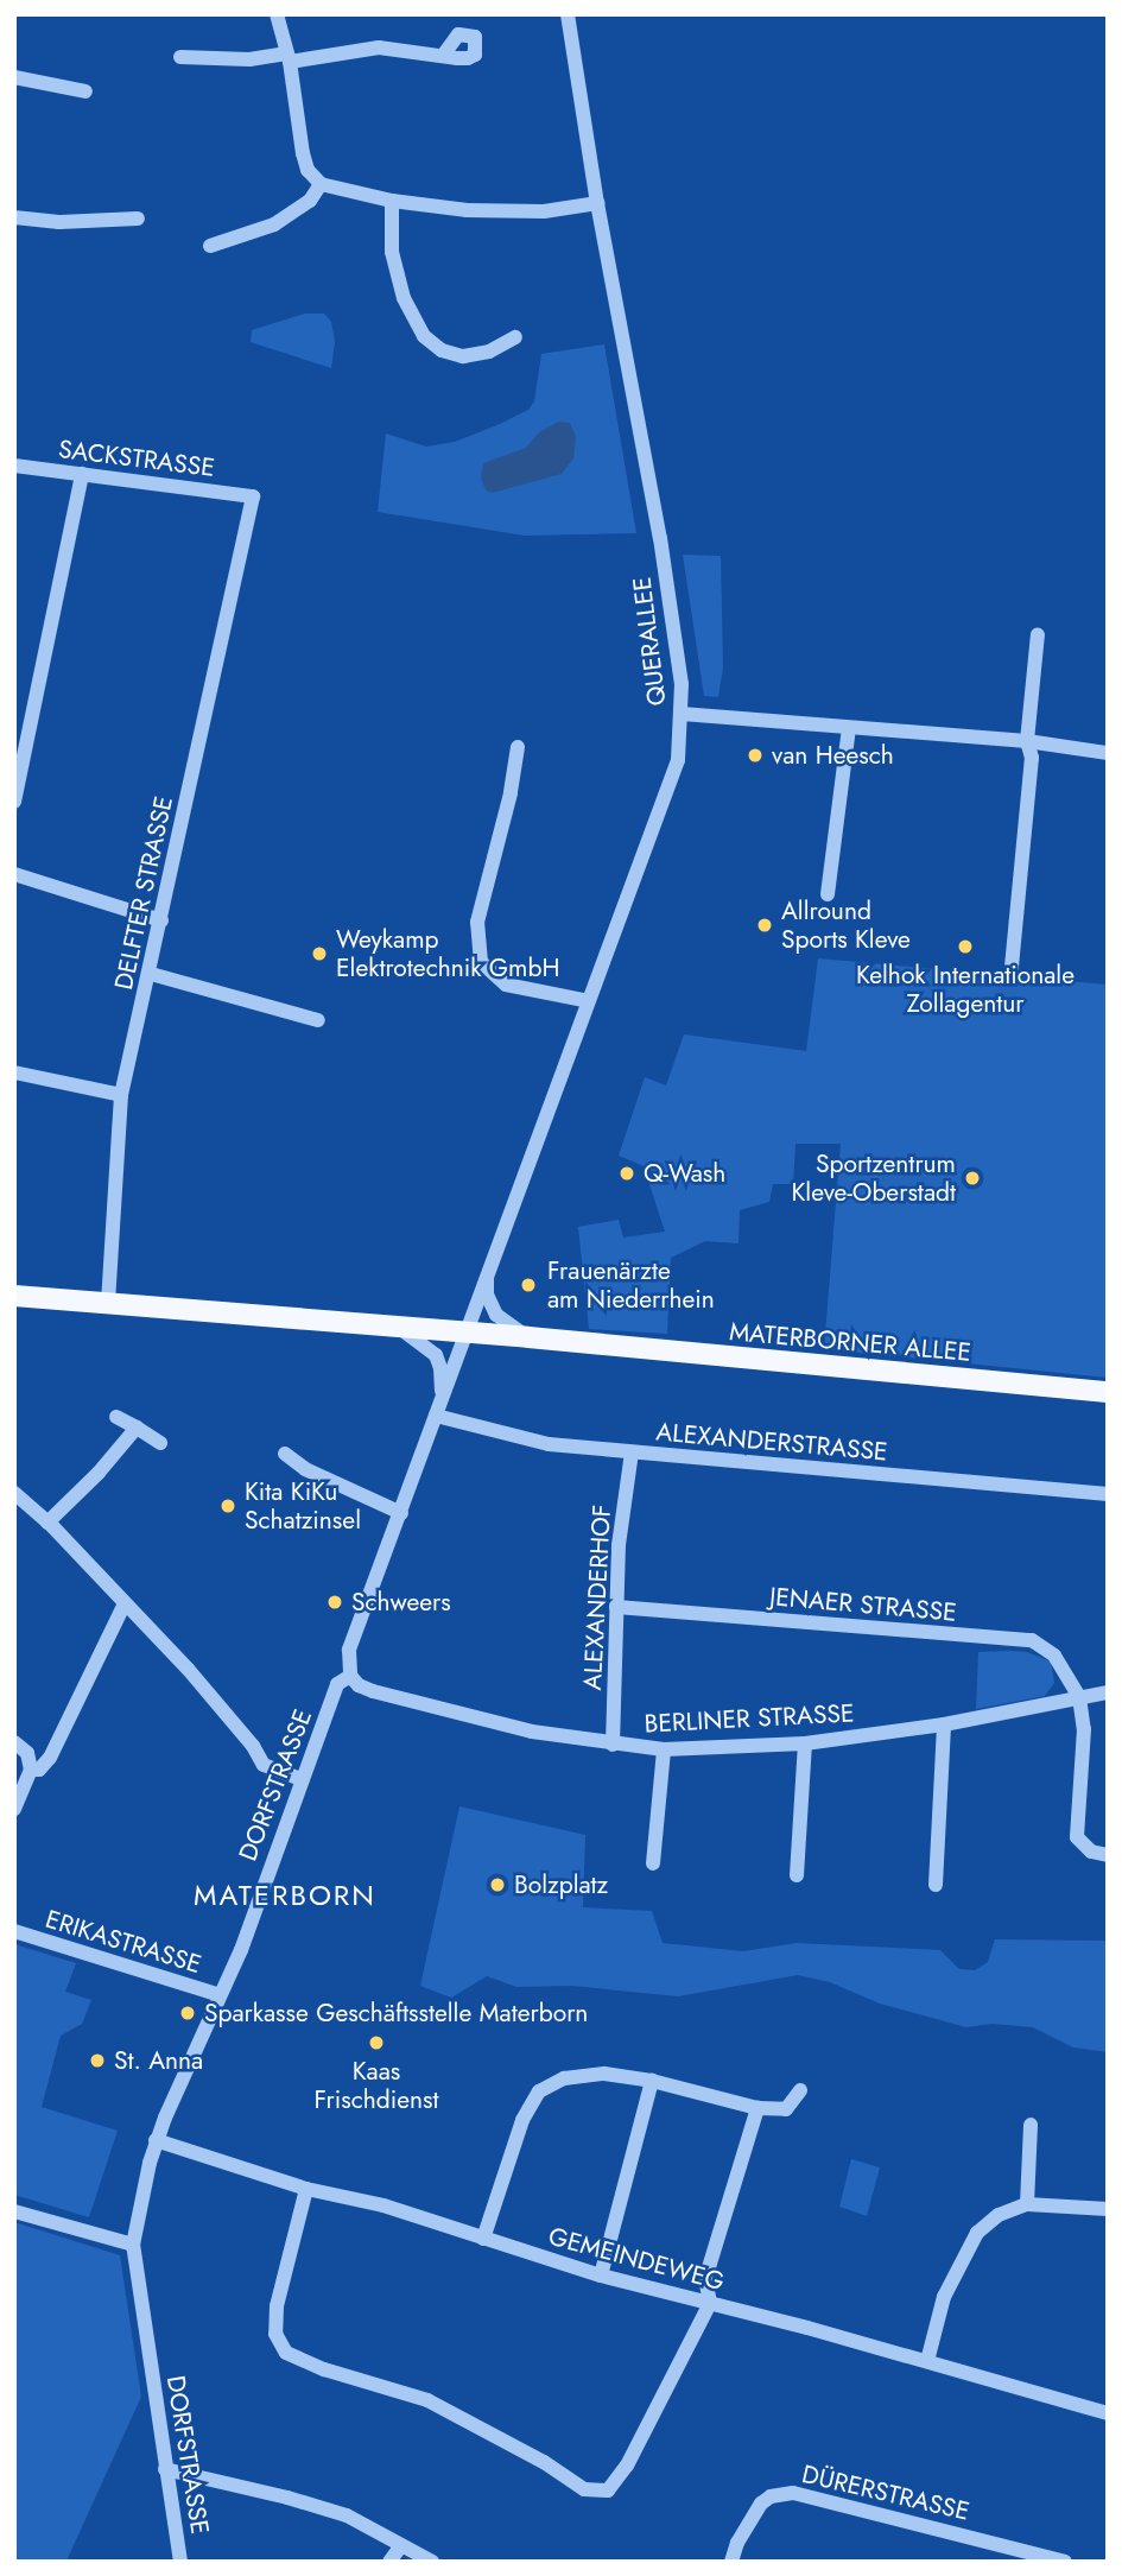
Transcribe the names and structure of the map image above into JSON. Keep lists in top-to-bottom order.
{
  "streets": {
    "main road": ["MATERBORNER ALLEE"],
    "street": [
      "SACKSTRASSE",
      "QUERALLEE",
      "DELFTER STRASSE",
      "ALEXANDERSTRASSE",
      "ALEXANDERHOF",
      "JENAER STRASSE",
      "BERLINER STRASSE",
      "DORFSTRASSE",
      "ERIKASTRASSE",
      "GEMEINDEWEG",
      "DÜRERSTRASSE"
    ]
  },
  "crossings": [
    ["SACKSTRASSE", "DELFTER STRASSE"],
    ["QUERALLEE", "MATERBORNER ALLEE"],
    ["QUERALLEE", "DORFSTRASSE"],
    ["DELFTER STRASSE", "MATERBORNER ALLEE"],
    ["MATERBORNER ALLEE", "DORFSTRASSE"],
    ["ALEXANDERSTRASSE", "ALEXANDERHOF"],
    ["ALEXANDERSTRASSE", "DORFSTRASSE"],
    ["ALEXANDERHOF", "JENAER STRASSE"],
    ["ALEXANDERHOF", "BERLINER STRASSE"],
    ["JENAER STRASSE", "BERLINER STRASSE"],
    ["BERLINER STRASSE", "DORFSTRASSE"],
    ["DORFSTRASSE", "ERIKASTRASSE"],
    ["DORFSTRASSE", "GEMEINDEWEG"]
  ],
  "districts": ["MATERBORN"],
  "places": [
    "van Heesch",
    "Allround Sports Kleve",
    "Kelhok Internationale Zollagentur",
    "Weykamp Elektrotechnik GmbH",
    "Q-Wash",
    "Sportzentrum Kleve-Oberstadt",
    "Frauenärzte am Niederrhein",
    "Kita KiKu Schatzinsel",
    "Schweers",
    "Bolzplatz",
    "Sparkasse Geschäftsstelle Materborn",
    "Kaas Frischdienst",
    "St. Anna"
  ]
}
